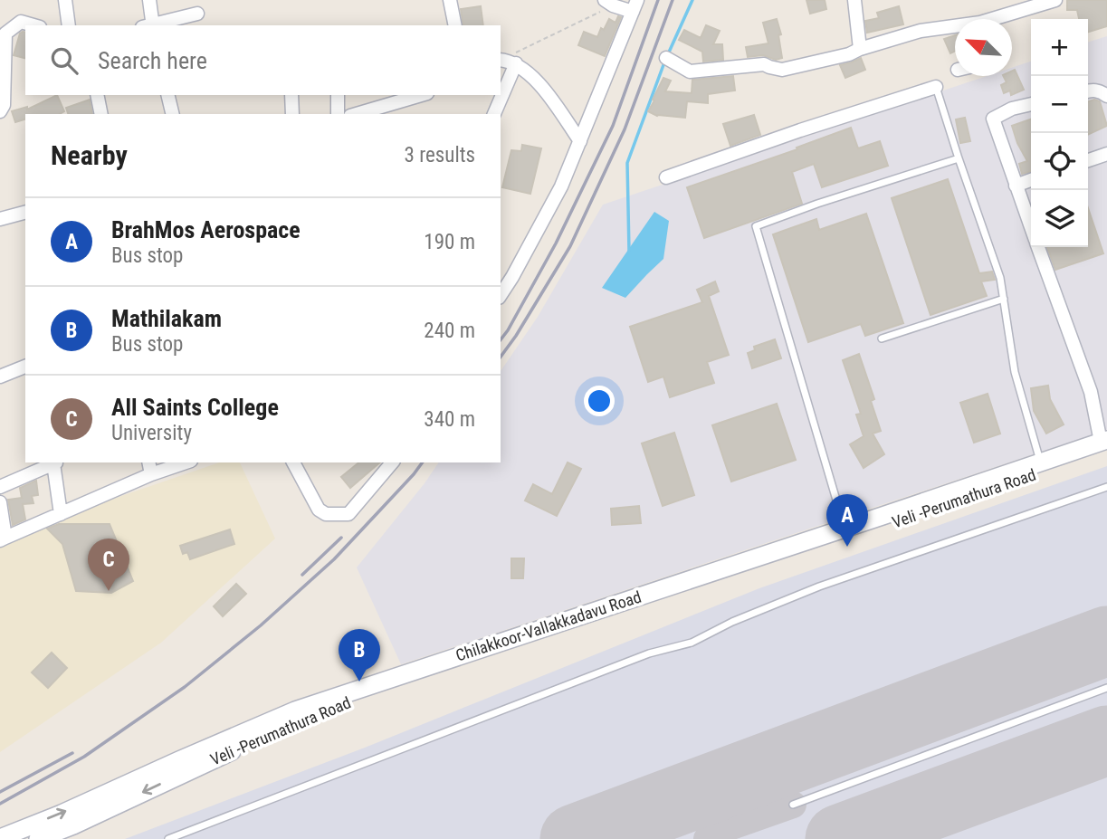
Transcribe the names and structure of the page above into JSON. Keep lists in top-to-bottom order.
{
  "streets": {
    "main road": ["Veli -Perumathura Road", "Chilakkoor-Vallakkadavu Road"]
  },
  "crossings": [
    ["Veli -Perumathura Road", "Chilakkoor-Vallakkadavu Road"]
  ],
  "one_way": ["Veli -Perumathura Road", "Chilakkoor-Vallakkadavu Road"],
  "north": "top left",
  "page": {
    "map_buttons": ["+", "−"],
    "search": "Search here",
    "heading": ["Nearby", "3 results"],
    "list": [
      {
        "mark": "A",
        "name": "BrahMos Aerospace",
        "note": "Bus stop",
        "value": "190 m"
      },
      {
        "mark": "B",
        "name": "Mathilakam",
        "note": "Bus stop",
        "value": "240 m"
      },
      {
        "mark": "C",
        "name": "All Saints College",
        "note": "University",
        "value": "340 m"
      }
    ],
    "pins": ["A", "C", "B"]
  }
}
